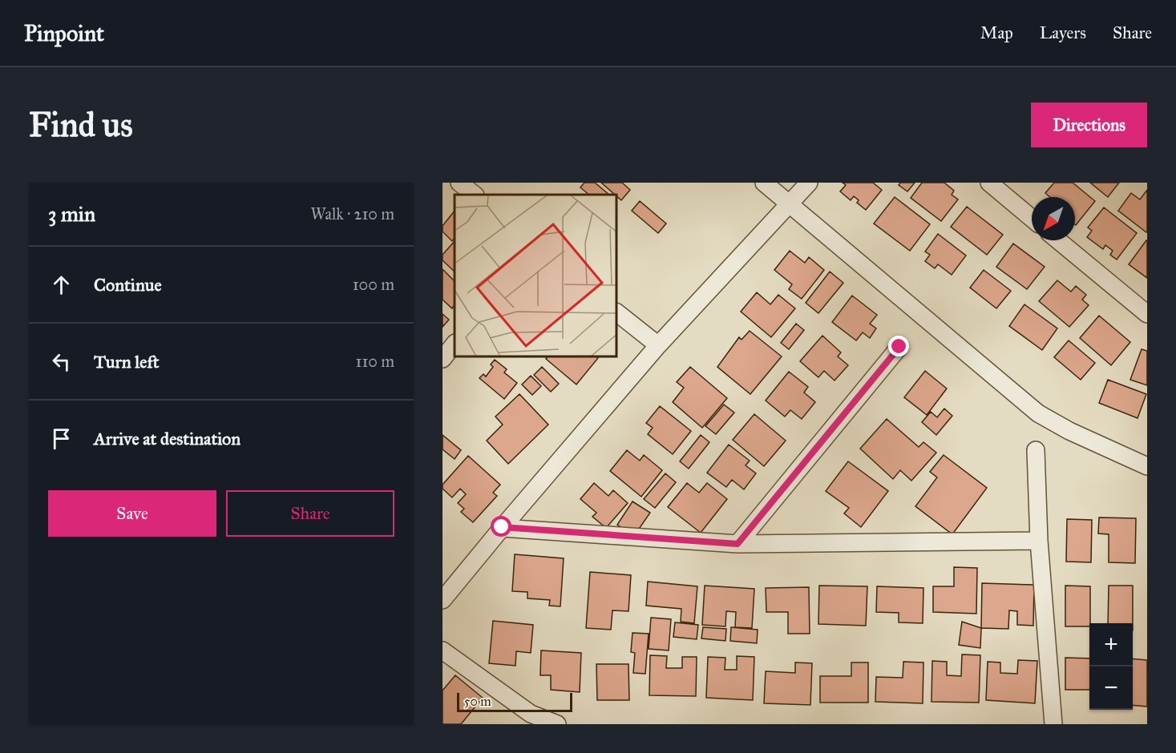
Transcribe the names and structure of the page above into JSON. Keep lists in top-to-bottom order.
{
  "scale_bar": "50 m",
  "north": "bottom left",
  "page": {
    "header": "Pinpoint",
    "nav": ["Map", "Layers", "Share"],
    "buttons": [
      "Directions",
      ["Save", "Share"]
    ],
    "title": "Find us",
    "heading": ["3 min", "Walk · 210 m"],
    "list": [
      ["Continue", "100 m"],
      ["Turn left", "110 m"],
      "Arrive at destination"
    ],
    "map_buttons": ["+", "−"],
    "scale": "50 m"
  }
}
